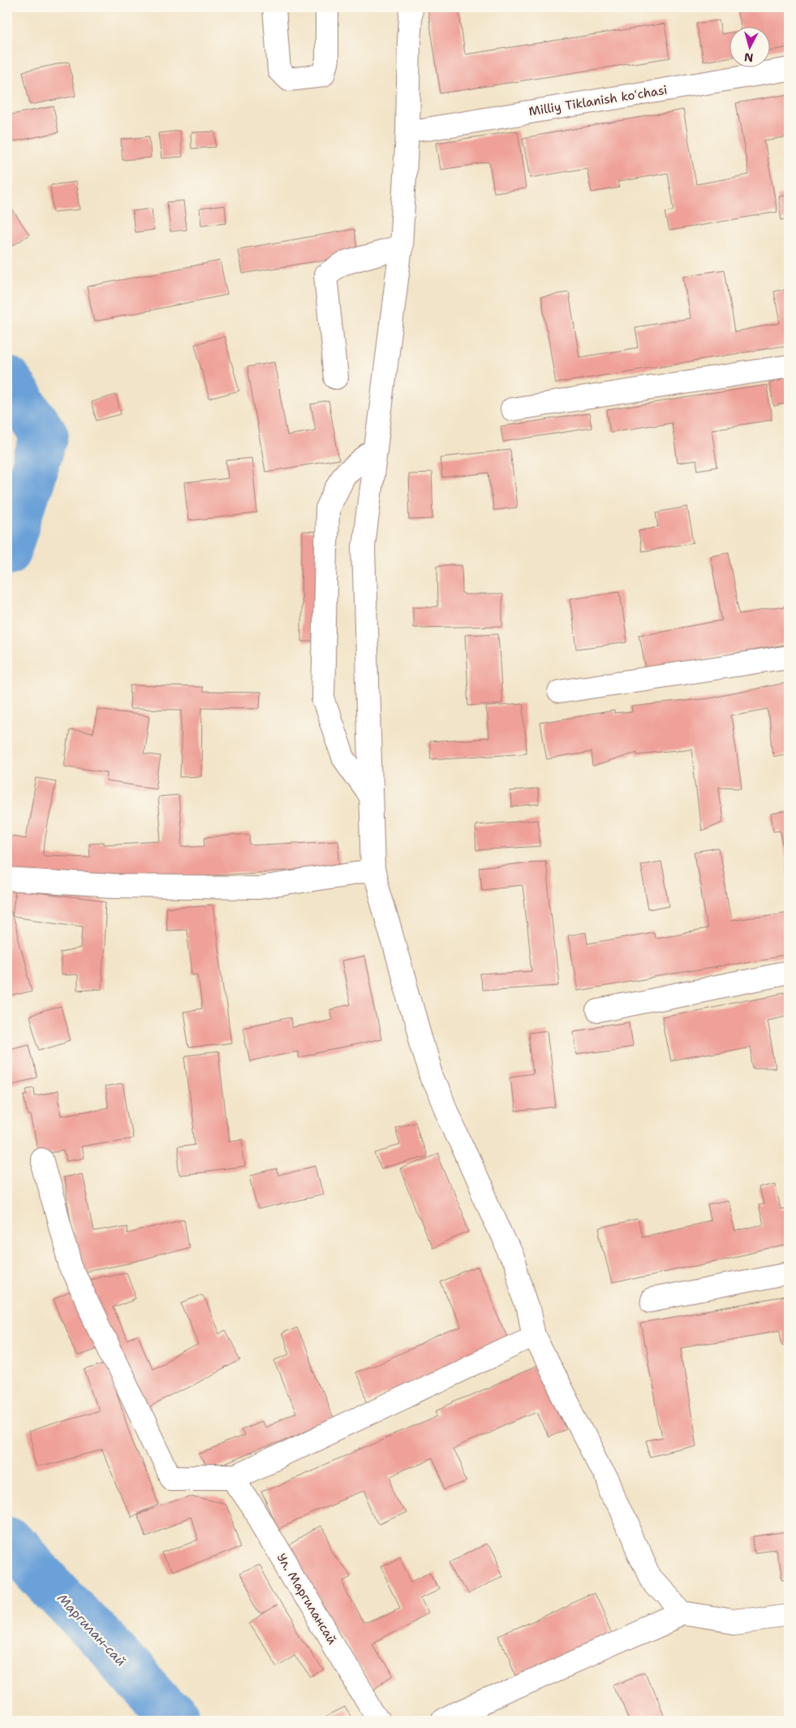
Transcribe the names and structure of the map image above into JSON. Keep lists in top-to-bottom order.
{
  "streets": {
    "street": ["Milliy Tiklanish koʻchasi", "Ул. Маргилансай"]
  },
  "water": ["Маргилан-сай"],
  "north": "bottom"
}
